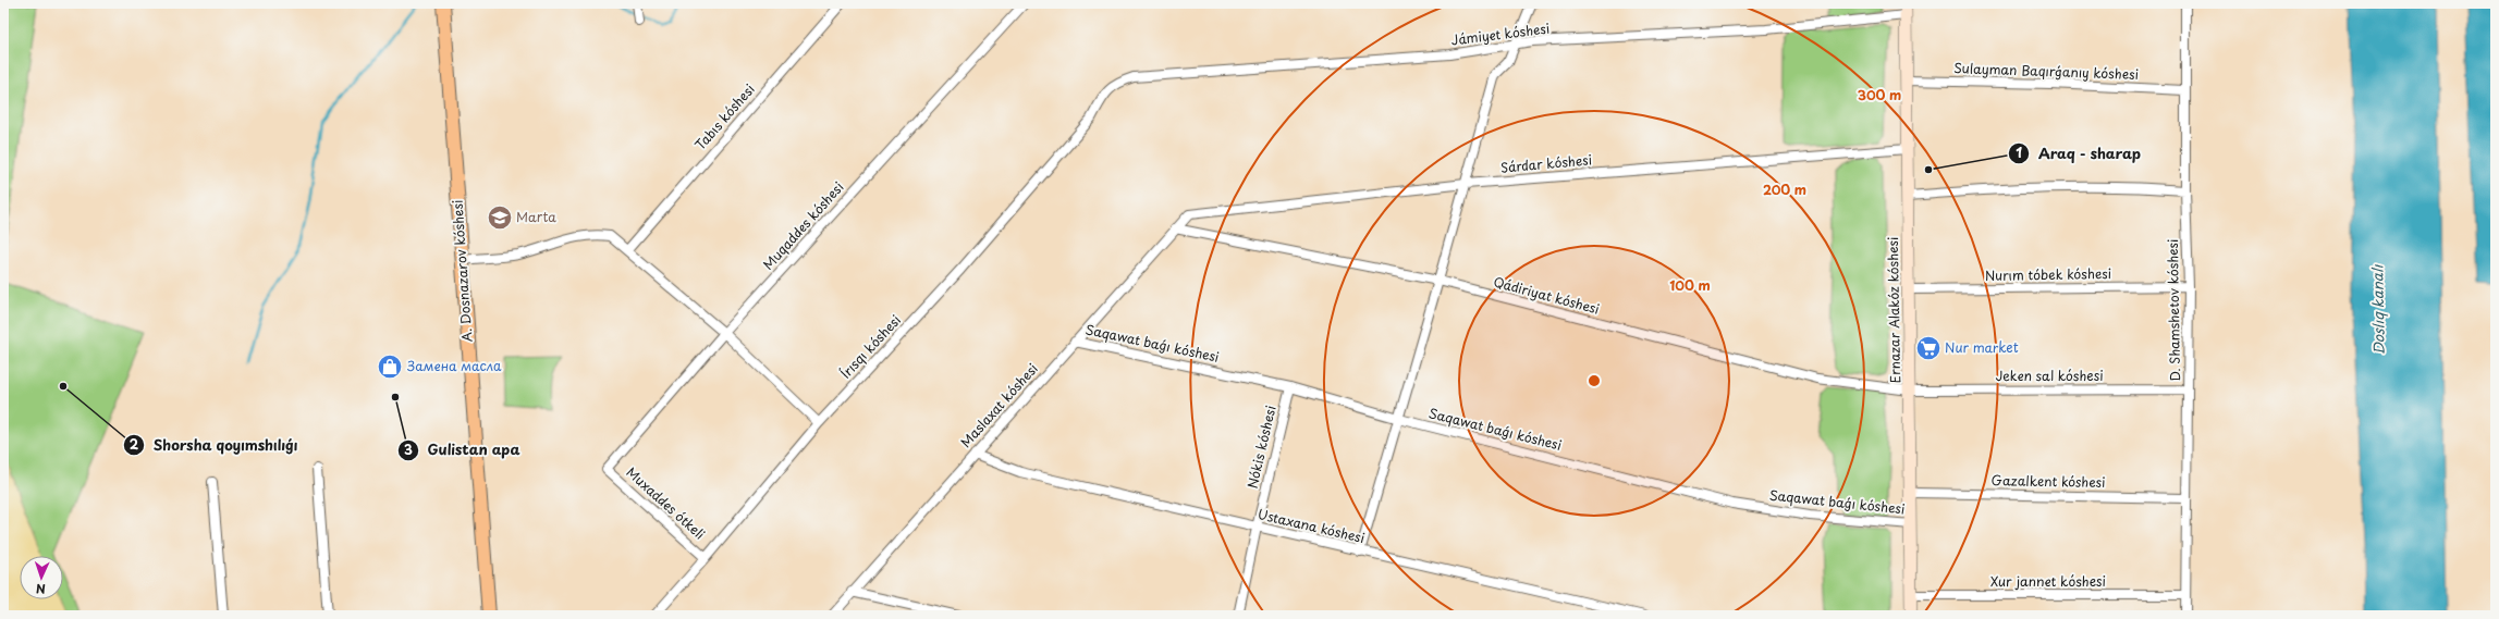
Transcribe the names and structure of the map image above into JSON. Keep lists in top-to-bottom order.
{
  "streets": {
    "main road": ["A. Dosnazarov kóshesi", "Ernazar Alakóz kóshesi"],
    "street": [
      "Jámiyet kóshesi",
      "Sulayman Baqırǵanıy kóshesi",
      "Tabıs kóshesi",
      "Sárdar kóshesi",
      "Muqaddes kóshesi",
      "Nurım tóbek kóshesi",
      "Qádiriyat kóshesi",
      "D. Shamshetov kóshesi",
      "Saqawat baǵı kóshesi",
      "Írısqı kóshesi",
      "Jeken sal kóshesi",
      "Maslaxat kóshesi",
      "Nókis kóshesi",
      "Gazalkent kóshesi",
      "Muxaddes ótkeli",
      "Ustaxana kóshesi",
      "Xur jannet kóshesi"
    ]
  },
  "crossings": [
    ["Jámiyet kóshesi", "Ernazar Alakóz kóshesi"],
    ["Jámiyet kóshesi", "Írısqı kóshesi"],
    ["Sulayman Baqırǵanıy kóshesi", "Ernazar Alakóz kóshesi"],
    ["Sulayman Baqırǵanıy kóshesi", "D. Shamshetov kóshesi"],
    ["Sárdar kóshesi", "Ernazar Alakóz kóshesi"],
    ["Sárdar kóshesi", "Maslaxat kóshesi"],
    ["Muqaddes kóshesi", "Muxaddes ótkeli"],
    ["Nurım tóbek kóshesi", "Ernazar Alakóz kóshesi"],
    ["Nurım tóbek kóshesi", "D. Shamshetov kóshesi"],
    ["Qádiriyat kóshesi", "Ernazar Alakóz kóshesi"],
    ["Qádiriyat kóshesi", "Jeken sal kóshesi"],
    ["Qádiriyat kóshesi", "Maslaxat kóshesi"],
    ["Ernazar Alakóz kóshesi", "Saqawat baǵı kóshesi"],
    ["Ernazar Alakóz kóshesi", "Jeken sal kóshesi"],
    ["Ernazar Alakóz kóshesi", "Gazalkent kóshesi"],
    ["Ernazar Alakóz kóshesi", "Xur jannet kóshesi"],
    ["D. Shamshetov kóshesi", "Jeken sal kóshesi"],
    ["D. Shamshetov kóshesi", "Gazalkent kóshesi"],
    ["D. Shamshetov kóshesi", "Xur jannet kóshesi"],
    ["Saqawat baǵı kóshesi", "Maslaxat kóshesi"],
    ["Saqawat baǵı kóshesi", "Nókis kóshesi"],
    ["Írısqı kóshesi", "Muxaddes ótkeli"],
    ["Maslaxat kóshesi", "Ustaxana kóshesi"],
    ["Nókis kóshesi", "Ustaxana kóshesi"]
  ],
  "water": ["Doslıq kanalı"],
  "places": {
    "other": ["Araq - sharap", "Shorsha qoyımshılıǵı", "Gulistan apa"],
    "school or university": ["Marta"],
    "supermarket": ["Nur market"],
    "shop": ["Замена масла"]
  },
  "north": "bottom",
  "rings": ["300 m", "200 m", "100 m"]
}
